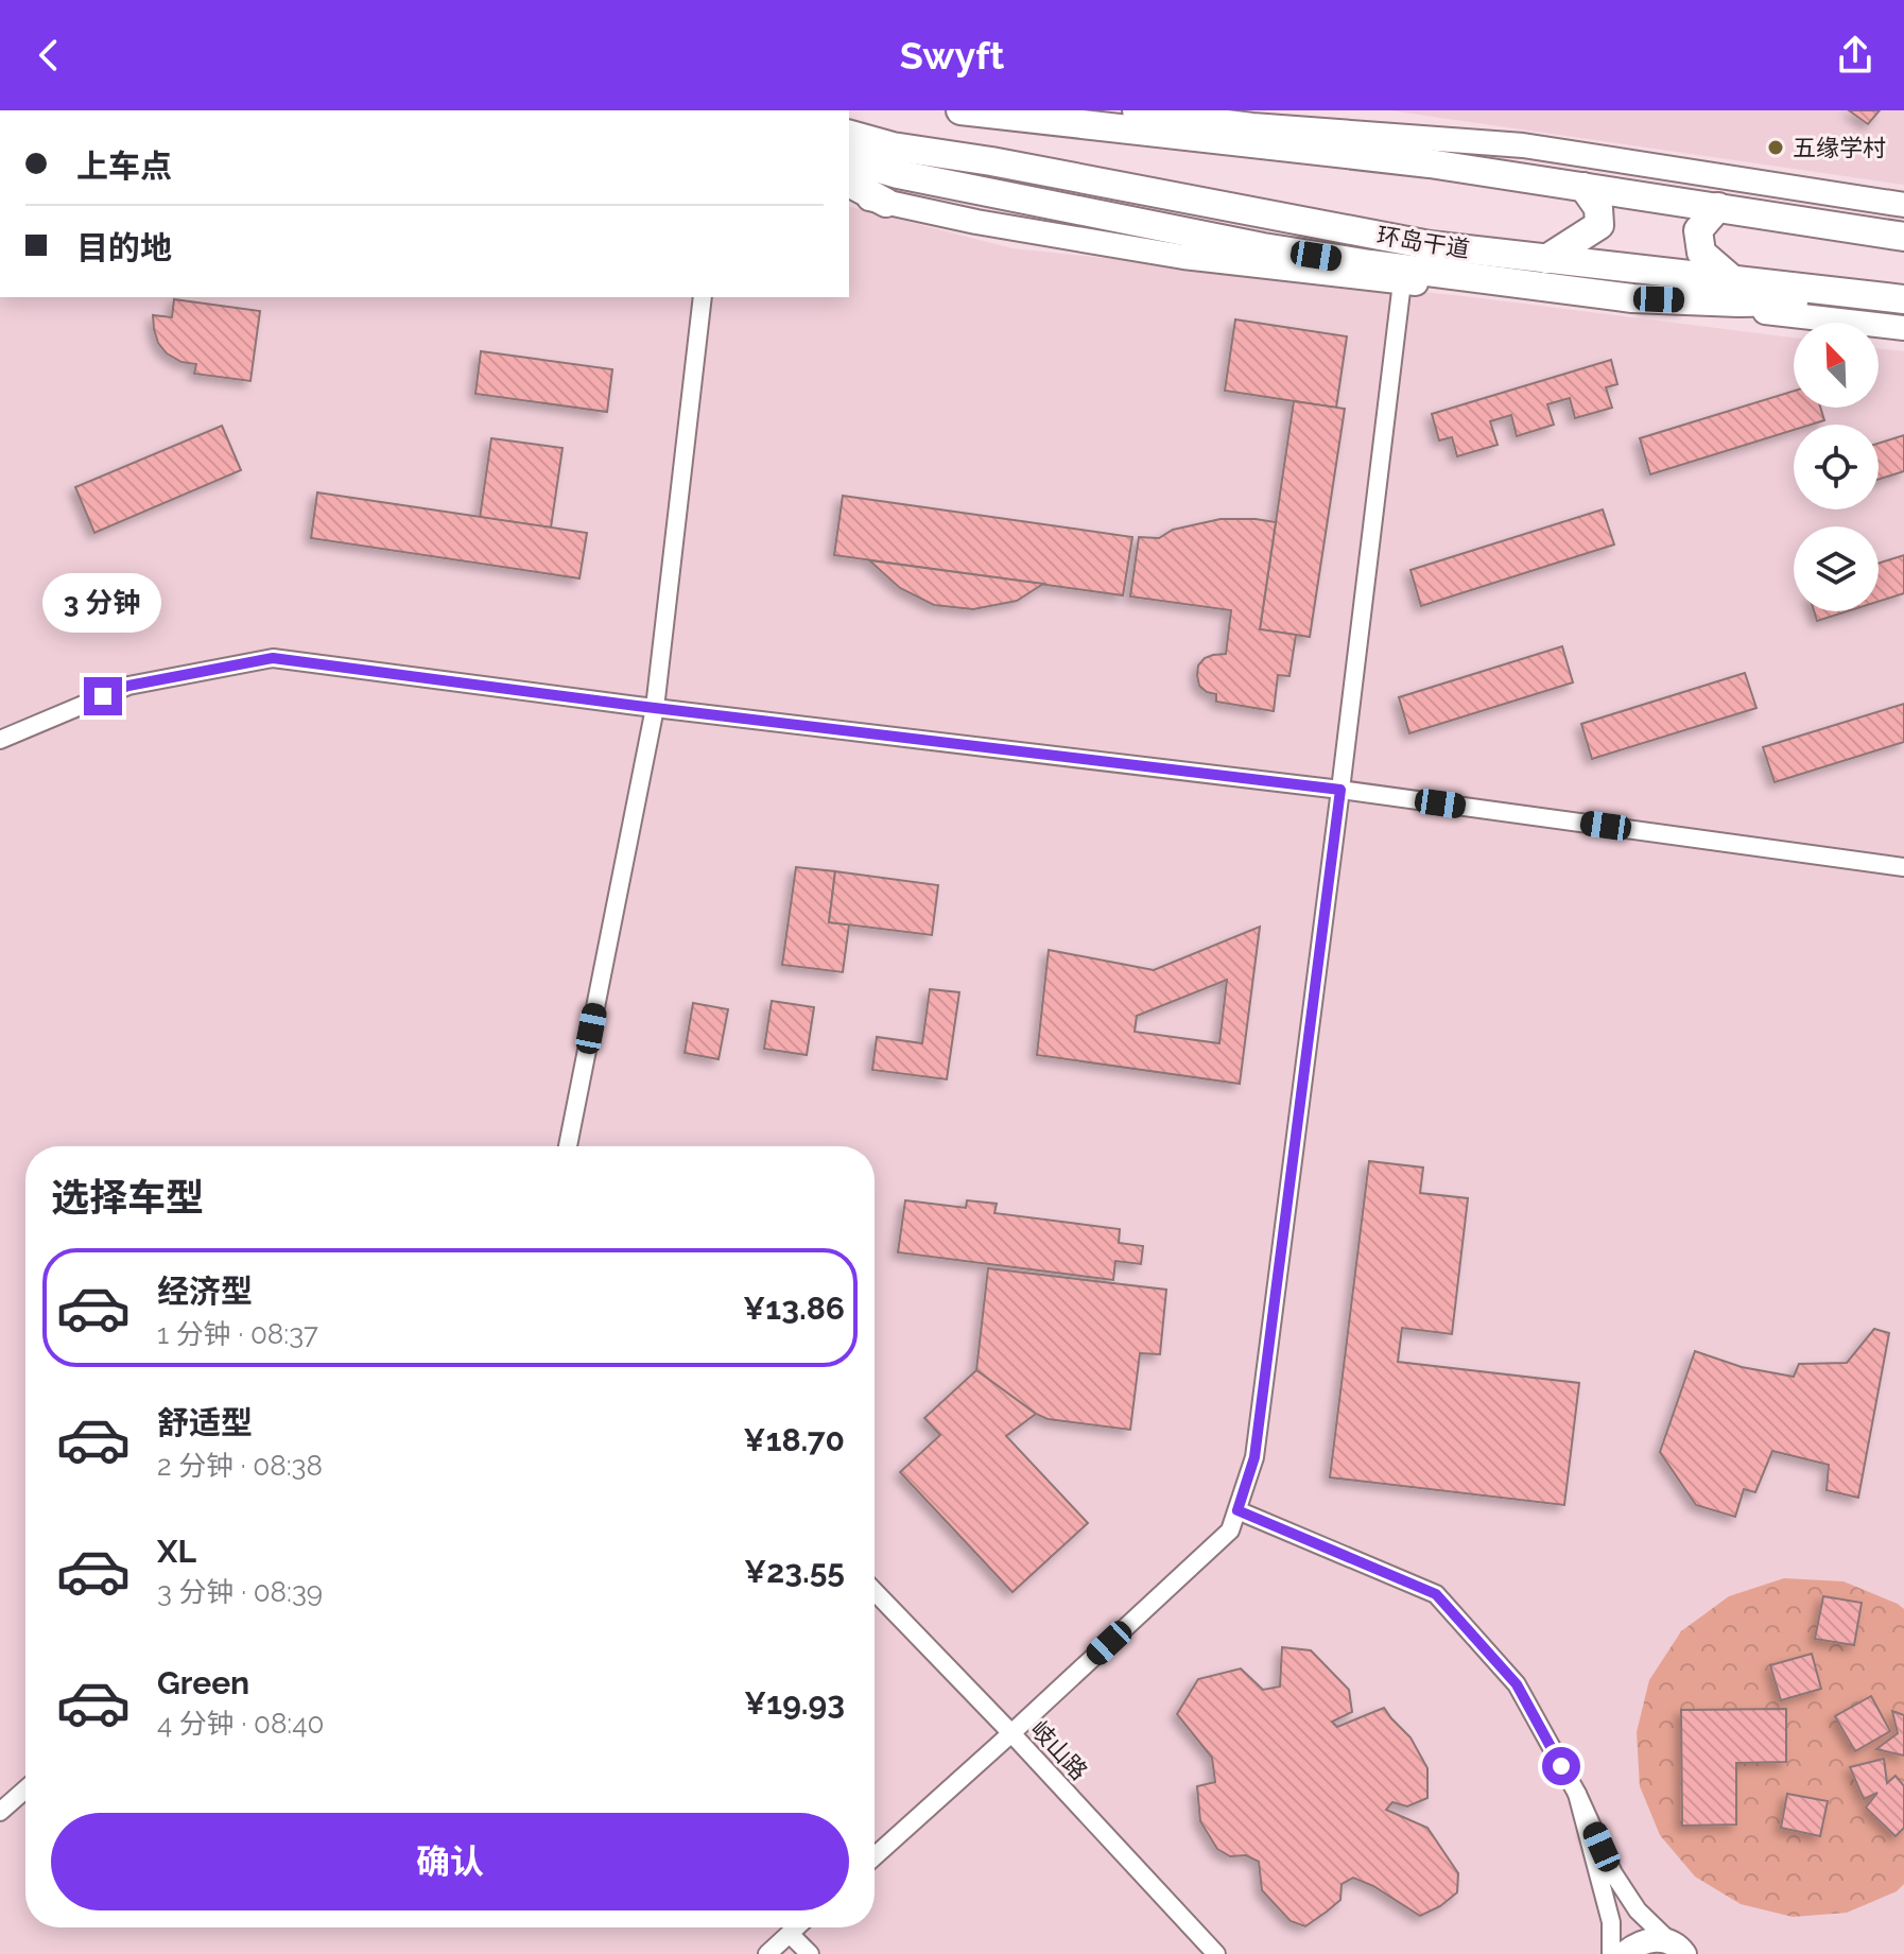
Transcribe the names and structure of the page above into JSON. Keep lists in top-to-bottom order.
{
  "streets": {
    "highway": ["环岛干道"],
    "street": ["岐山路"]
  },
  "places": ["五缘学村"],
  "north": "top left",
  "page": {
    "header": "Swyft",
    "banner": ["上车点", "目的地"],
    "bubble": "3 分钟",
    "heading": "选择车型",
    "list": [
      {
        "name": "经济型",
        "note": "1 分钟 · 08:37",
        "value": "¥13.86"
      },
      {
        "name": "舒适型",
        "note": "2 分钟 · 08:38",
        "value": "¥18.70"
      },
      {
        "name": "XL",
        "note": "3 分钟 · 08:39",
        "value": "¥23.55"
      },
      {
        "name": "Green",
        "note": "4 分钟 · 08:40",
        "value": "¥19.93"
      }
    ],
    "buttons": "确认"
  }
}
